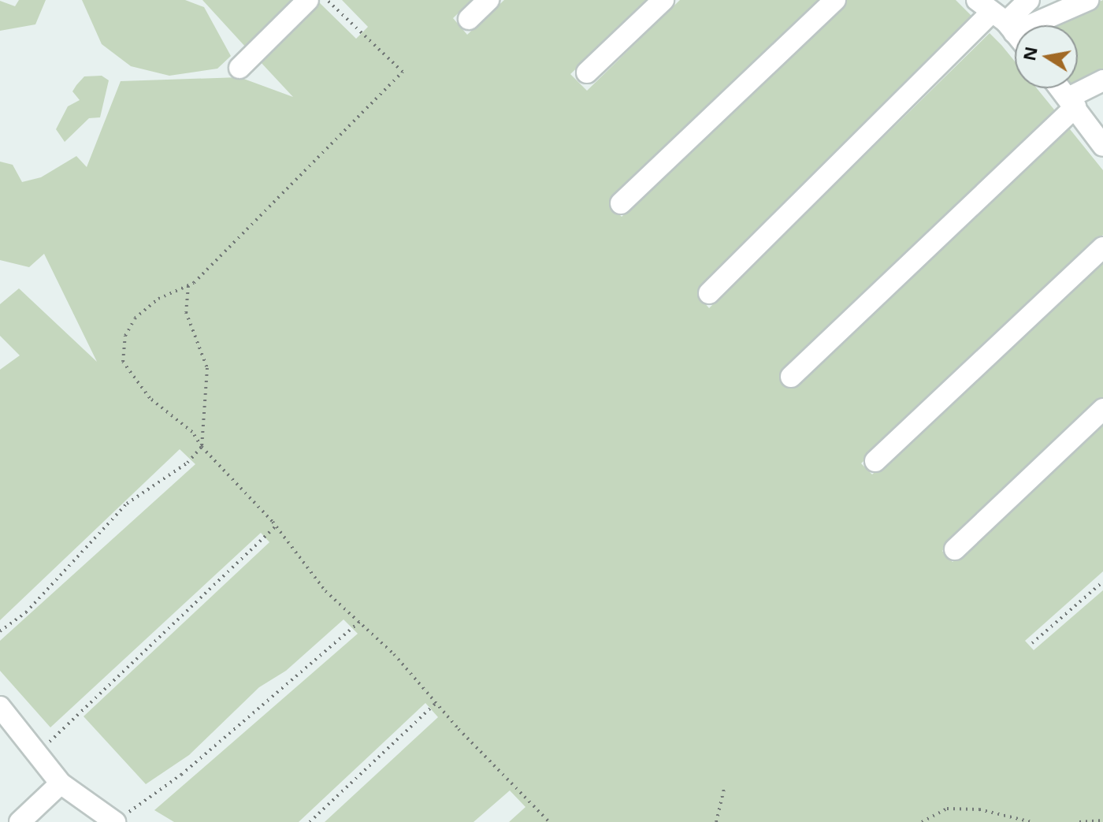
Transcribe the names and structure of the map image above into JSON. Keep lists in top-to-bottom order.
{
  "north": "left"
}
